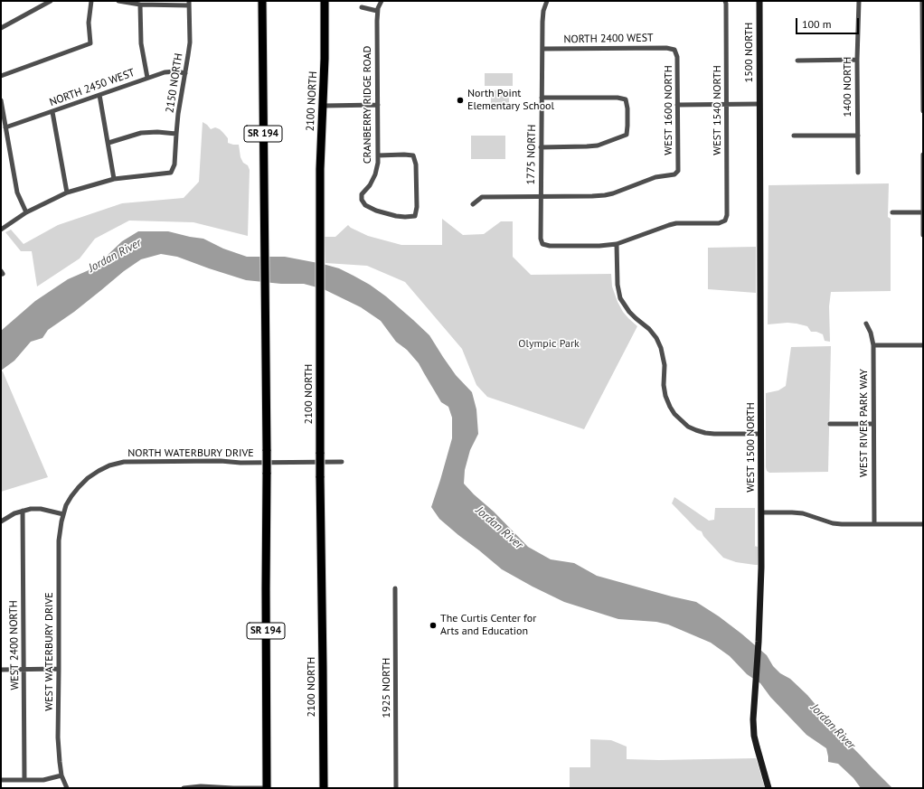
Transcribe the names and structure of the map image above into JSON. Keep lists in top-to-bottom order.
{
  "streets": {
    "highway": ["2100 NORTH", "SR 194"],
    "street": [
      "NORTH 2400 WEST",
      "1500 NORTH",
      "2150 NORTH",
      "1400 NORTH",
      "NORTH 2450 WEST",
      "CRANBERRY RIDGE ROAD",
      "WEST 1600 NORTH",
      "WEST 1540 NORTH",
      "1775 NORTH",
      "WEST RIVER PARK WAY",
      "WEST 1500 NORTH",
      "NORTH WATERBURY DRIVE",
      "WEST 2400 NORTH",
      "WEST WATERBURY DRIVE",
      "1925 NORTH"
    ]
  },
  "crossings": [
    ["NORTH 2400 WEST", "WEST 1600 NORTH"],
    ["NORTH 2400 WEST", "1775 NORTH"],
    ["1500 NORTH", "WEST 1500 NORTH"],
    ["2150 NORTH", "NORTH 2450 WEST"],
    ["WEST 1600 NORTH", "1775 NORTH"],
    ["WEST 1540 NORTH", "1775 NORTH"],
    ["NORTH WATERBURY DRIVE", "WEST WATERBURY DRIVE"]
  ],
  "water": ["Jordan River"],
  "parks": ["Olympic Park"],
  "places": ["North Point Elementary School", "The Curtis Center for Arts and Education"],
  "scale_bar": "100 m"
}
